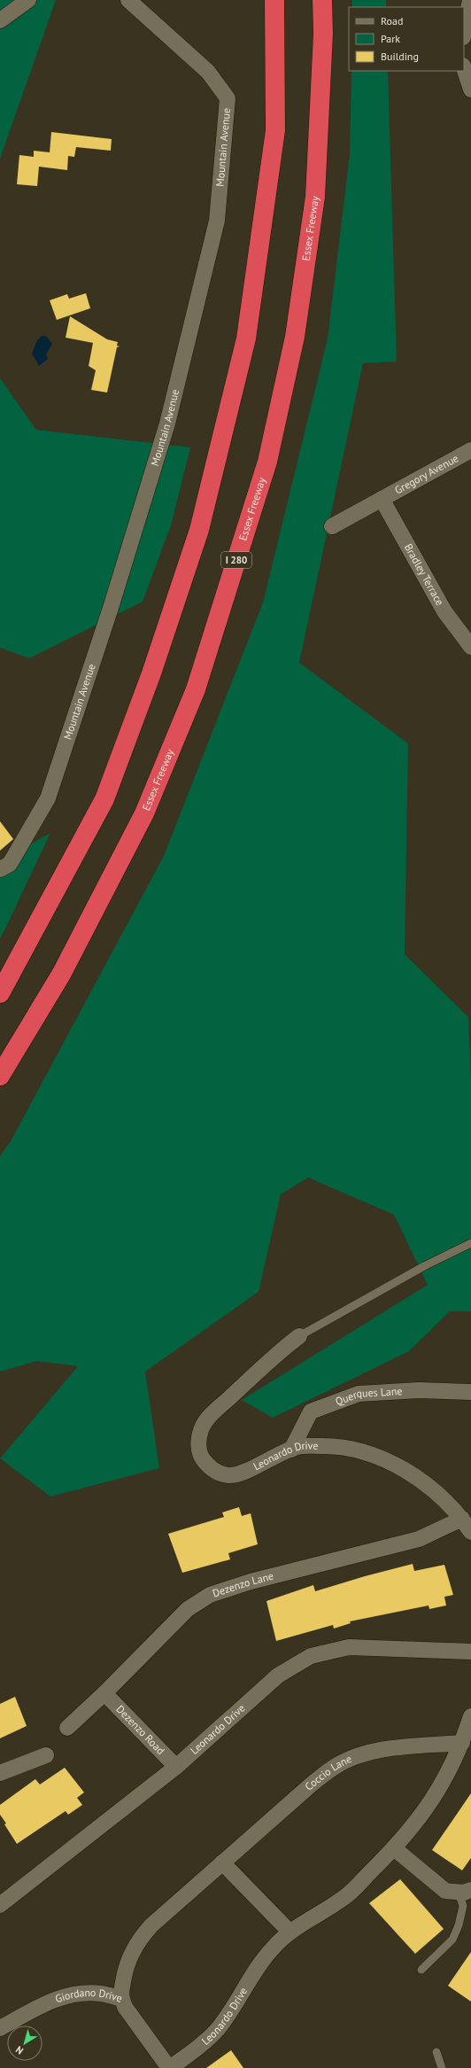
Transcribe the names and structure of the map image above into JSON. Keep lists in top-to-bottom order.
{
  "streets": {
    "highway": ["Essex Freeway", "I 280"],
    "street": [
      "Mountain Avenue",
      "Gregory Avenue",
      "Bradley Terrace",
      "Querques Lane",
      "Leonardo Drive",
      "Dezenzo Lane",
      "Dezenzo Road",
      "Coccio Lane",
      "Giordano Drive"
    ]
  },
  "crossings": [
    ["Gregory Avenue", "Bradley Terrace"],
    ["Querques Lane", "Leonardo Drive"],
    ["Leonardo Drive", "Dezenzo Lane"],
    ["Leonardo Drive", "Dezenzo Road"],
    ["Leonardo Drive", "Coccio Lane"],
    ["Leonardo Drive", "Giordano Drive"],
    ["Dezenzo Lane", "Dezenzo Road"],
    ["Coccio Lane", "Giordano Drive"]
  ],
  "legend": ["Road", "Park", "Building"],
  "north": "bottom left"
}
